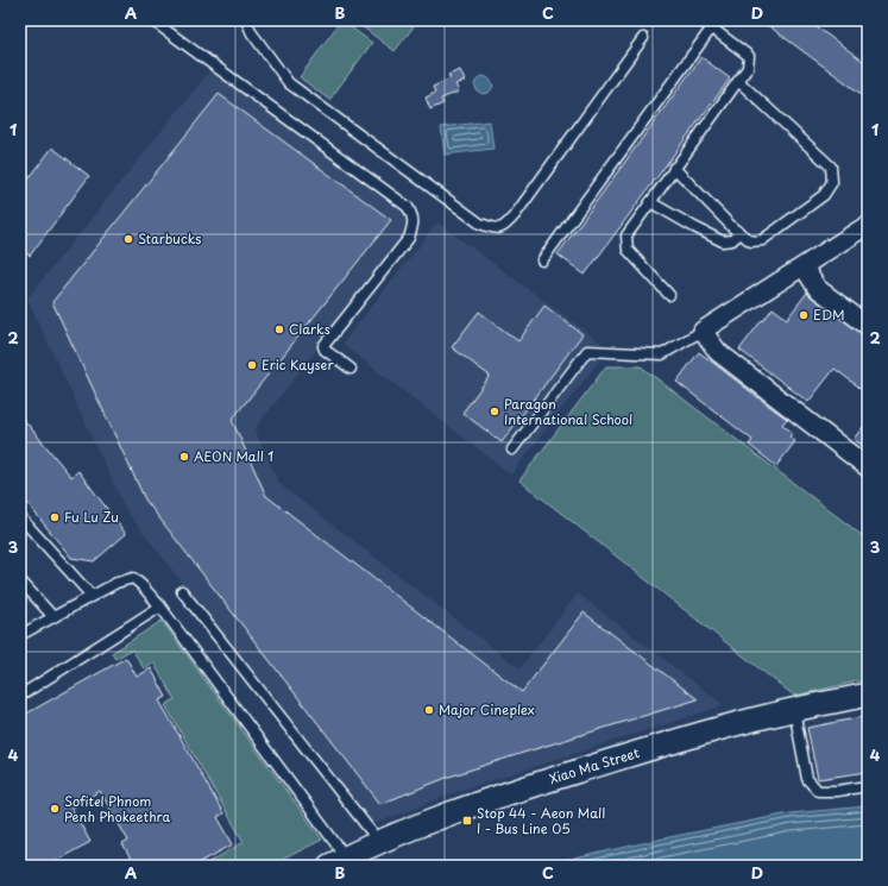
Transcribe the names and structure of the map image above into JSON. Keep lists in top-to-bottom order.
{
  "streets": {
    "street": ["Xiao Ma Street"]
  },
  "places": {
    "other": [
      "Starbucks",
      "EDM",
      "Clarks",
      "Eric Kayser",
      "Paragon International School",
      "AEON Mall 1",
      "Fu Lu Zu",
      "Major Cineplex",
      "Sofitel Phnom Penh Phokeethra"
    ],
    "transit": ["Stop 44 - Aeon Mall I - Bus Line 05"]
  },
  "grid": {
    "columns": [
      "A",
      "B",
      "C",
      "D"
    ],
    "rows": [
      "1",
      "2",
      "3",
      "4"
    ]
  }
}
